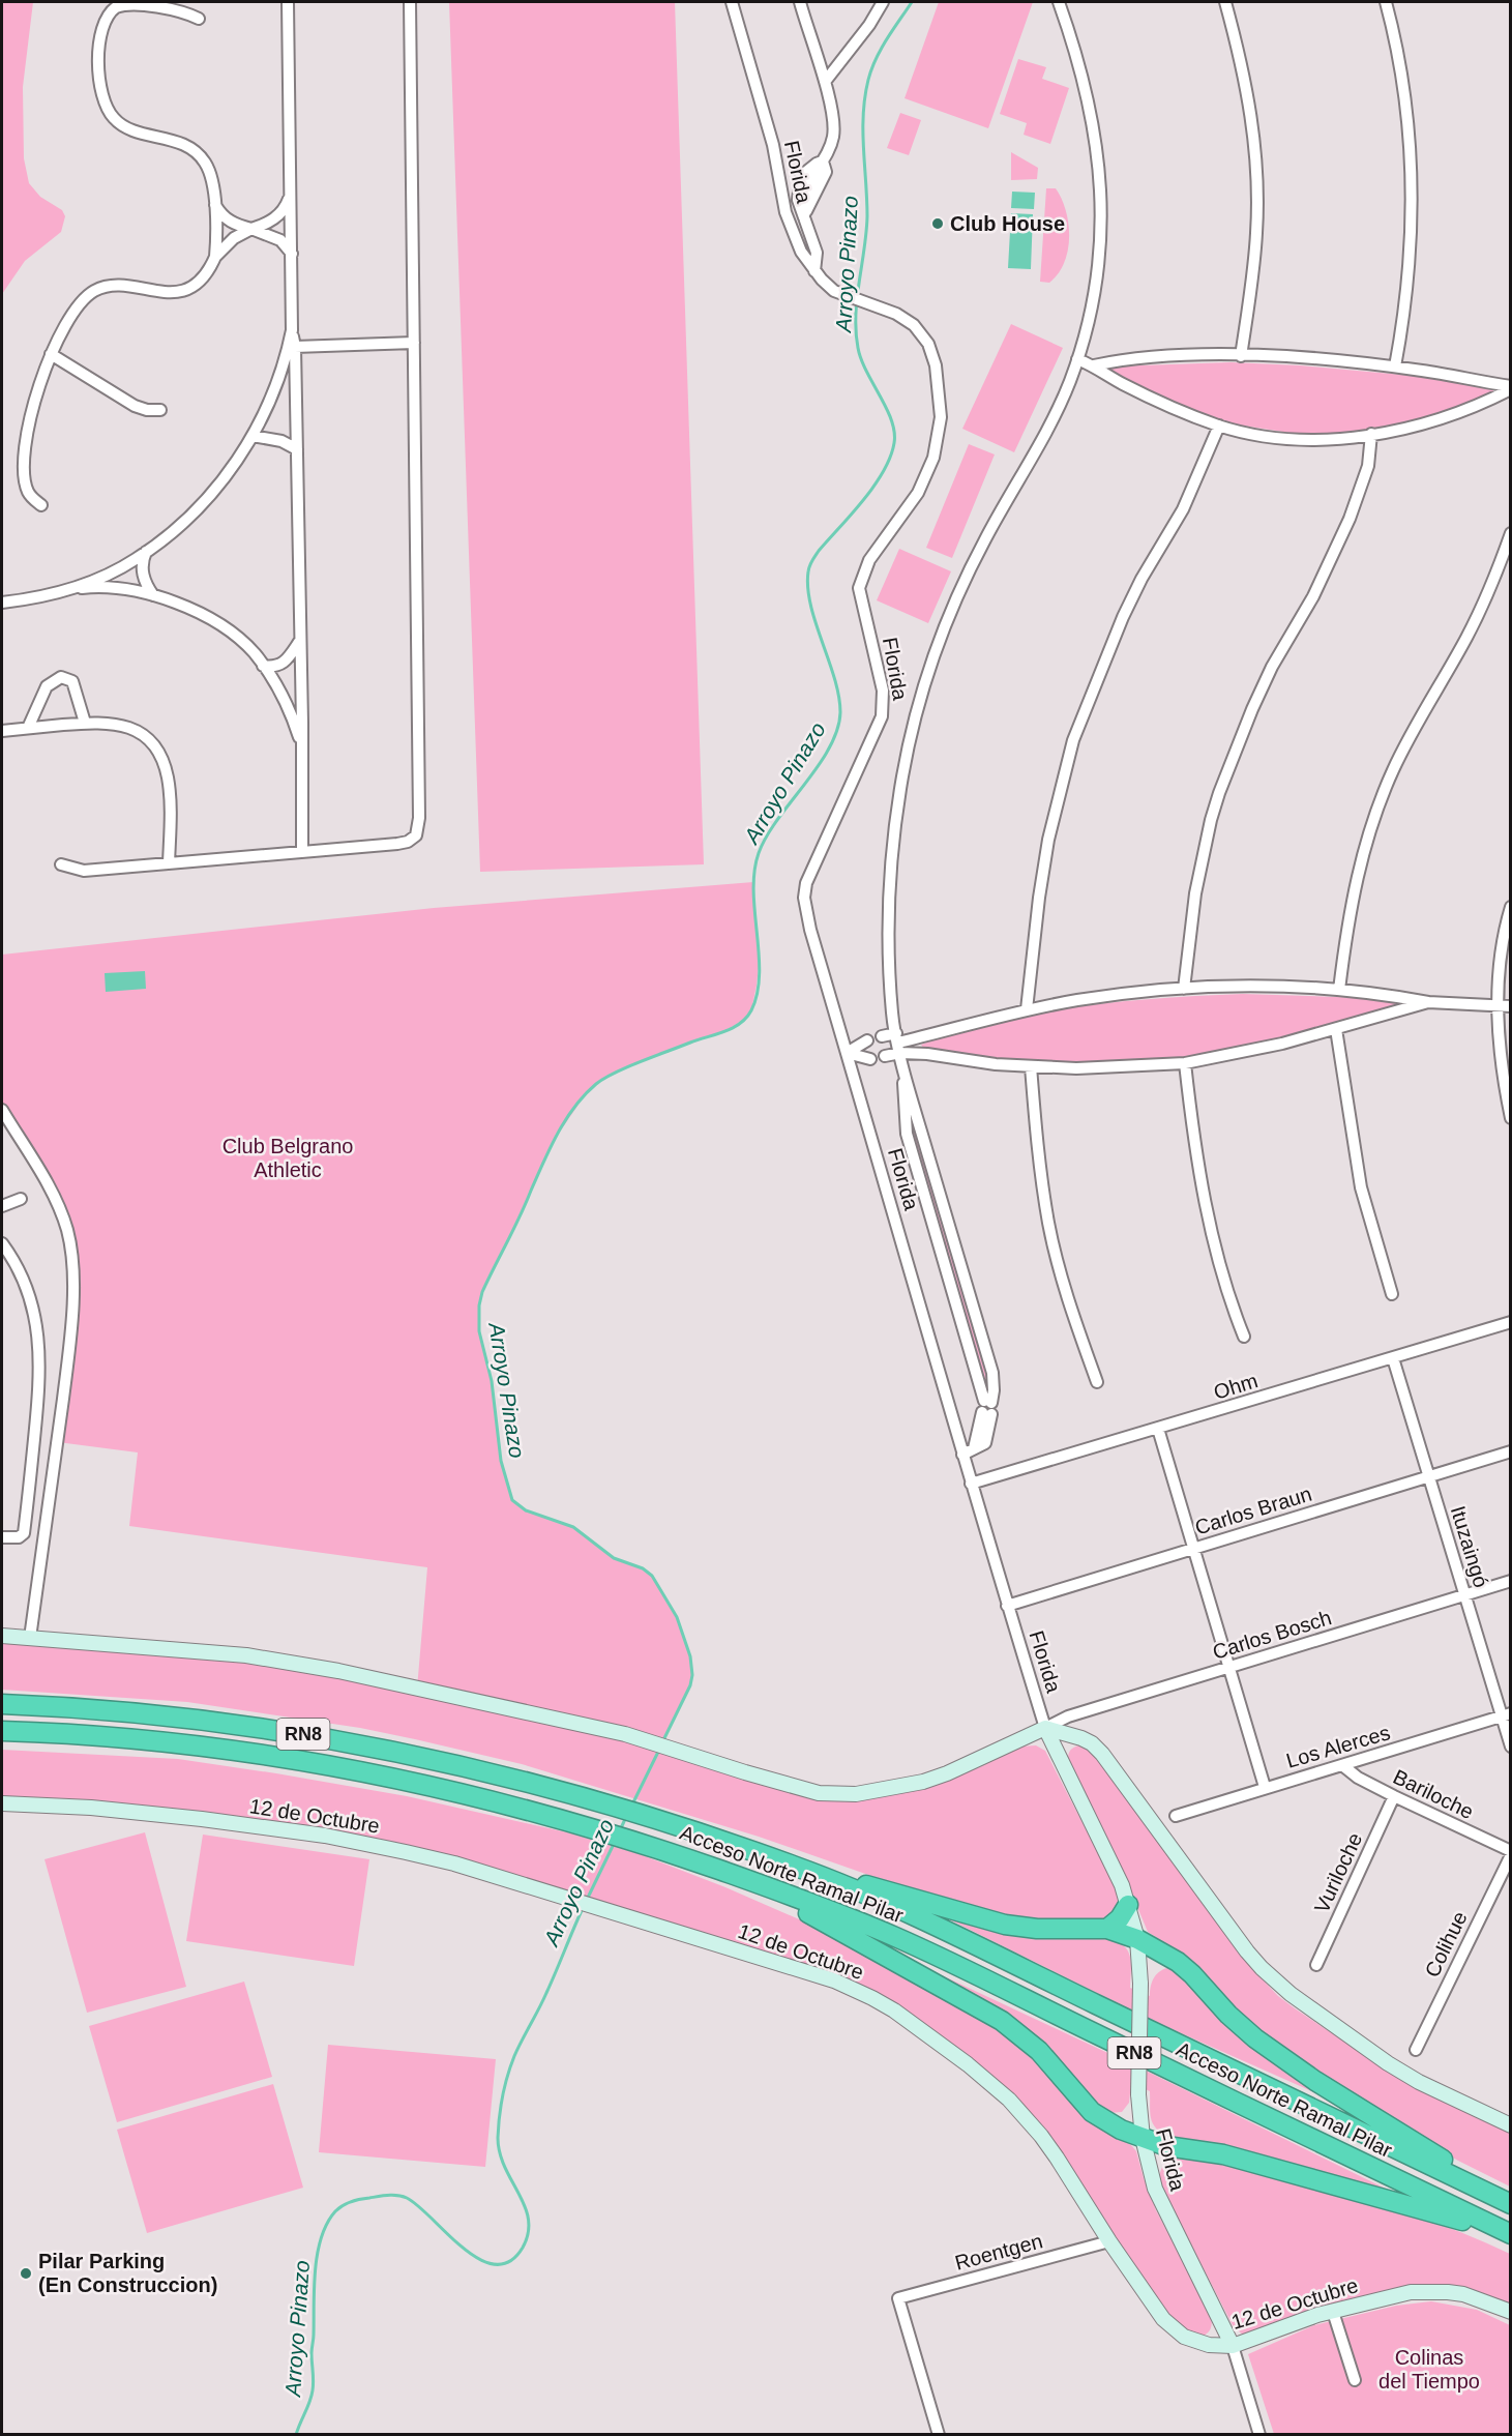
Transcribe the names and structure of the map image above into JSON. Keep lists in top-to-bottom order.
{
  "streets": {
    "highway": ["RN8", "Acceso Norte Ramal Pilar"],
    "street": [
      "Florida",
      "Ohm",
      "Carlos Braun",
      "Ituzaingó",
      "Carlos Bosch",
      "Los Alerces",
      "Bariloche",
      "12 de Octubre",
      "Vuriloche",
      "Colihue",
      "Roentgen"
    ]
  },
  "crossings": [
    ["Florida", "Ohm"],
    ["Florida", "Carlos Braun"],
    ["Florida", "Carlos Bosch"],
    ["Florida", "12 de Octubre"],
    ["Ohm", "Ituzaingó"],
    ["Carlos Braun", "Ituzaingó"],
    ["Ituzaingó", "Carlos Bosch"],
    ["Ituzaingó", "Los Alerces"],
    ["Los Alerces", "Bariloche"],
    ["Bariloche", "Vuriloche"],
    ["Bariloche", "Colihue"],
    ["12 de Octubre", "Roentgen"]
  ],
  "water": ["Arroyo Pinazo"],
  "parks": ["Club Belgrano Athletic", "Colinas del Tiempo"],
  "places": ["Club House", "Pilar Parking (En Construccion)"]
}
